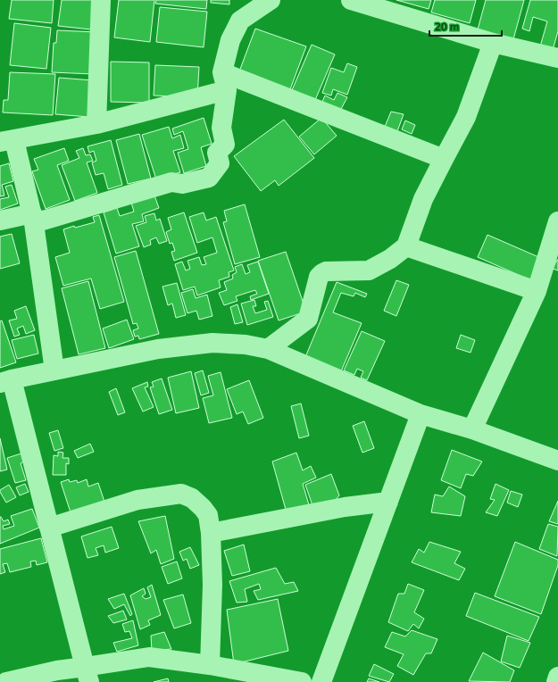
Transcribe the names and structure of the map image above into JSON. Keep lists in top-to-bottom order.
{
  "scale_bar": "20 m"
}
